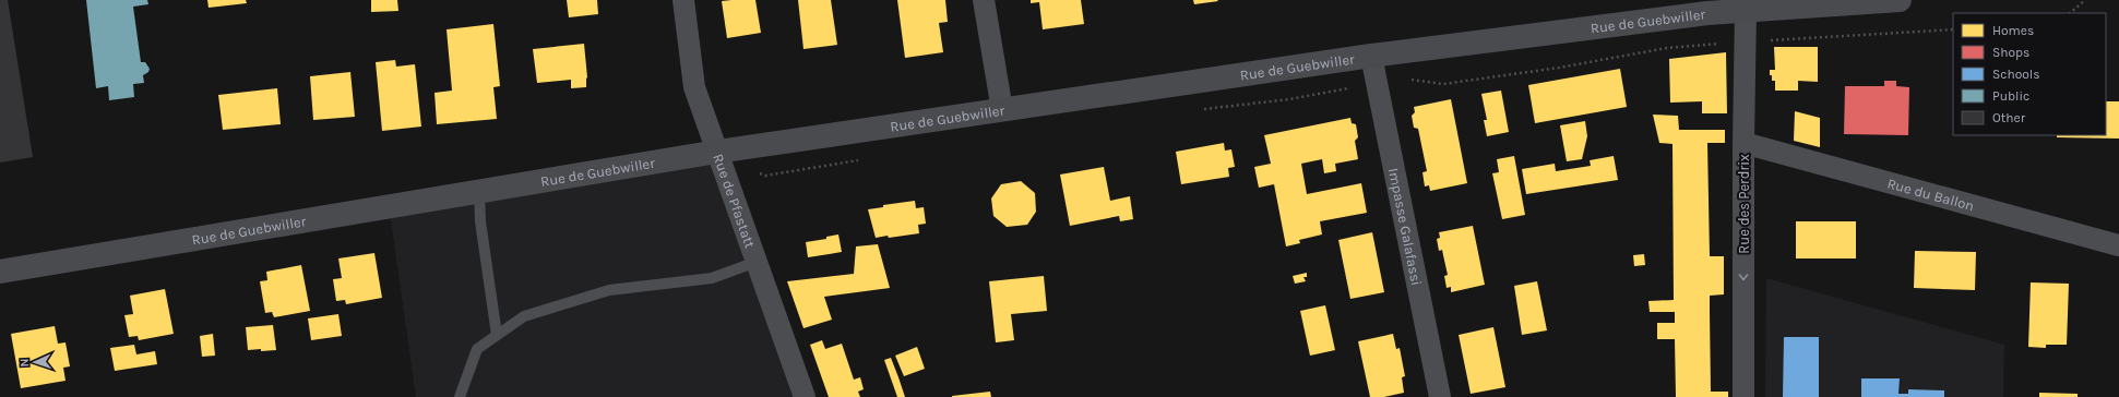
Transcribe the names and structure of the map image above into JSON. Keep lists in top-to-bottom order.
{
  "streets": {
    "main road": ["Rue de Guebwiller"],
    "street": [
      "Rue du Ballon",
      "Rue de Pfastatt",
      "Rue des Perdrix",
      "Impasse Galafassi"
    ]
  },
  "crossings": [
    ["Rue de Guebwiller", "Rue de Pfastatt"],
    ["Rue de Guebwiller", "Rue des Perdrix"],
    ["Rue de Guebwiller", "Impasse Galafassi"],
    ["Rue du Ballon", "Rue des Perdrix"]
  ],
  "one_way": ["Rue des Perdrix"],
  "legend": [
    "Homes",
    "Shops",
    "Schools",
    "Public",
    "Other"
  ],
  "north": "left"
}
